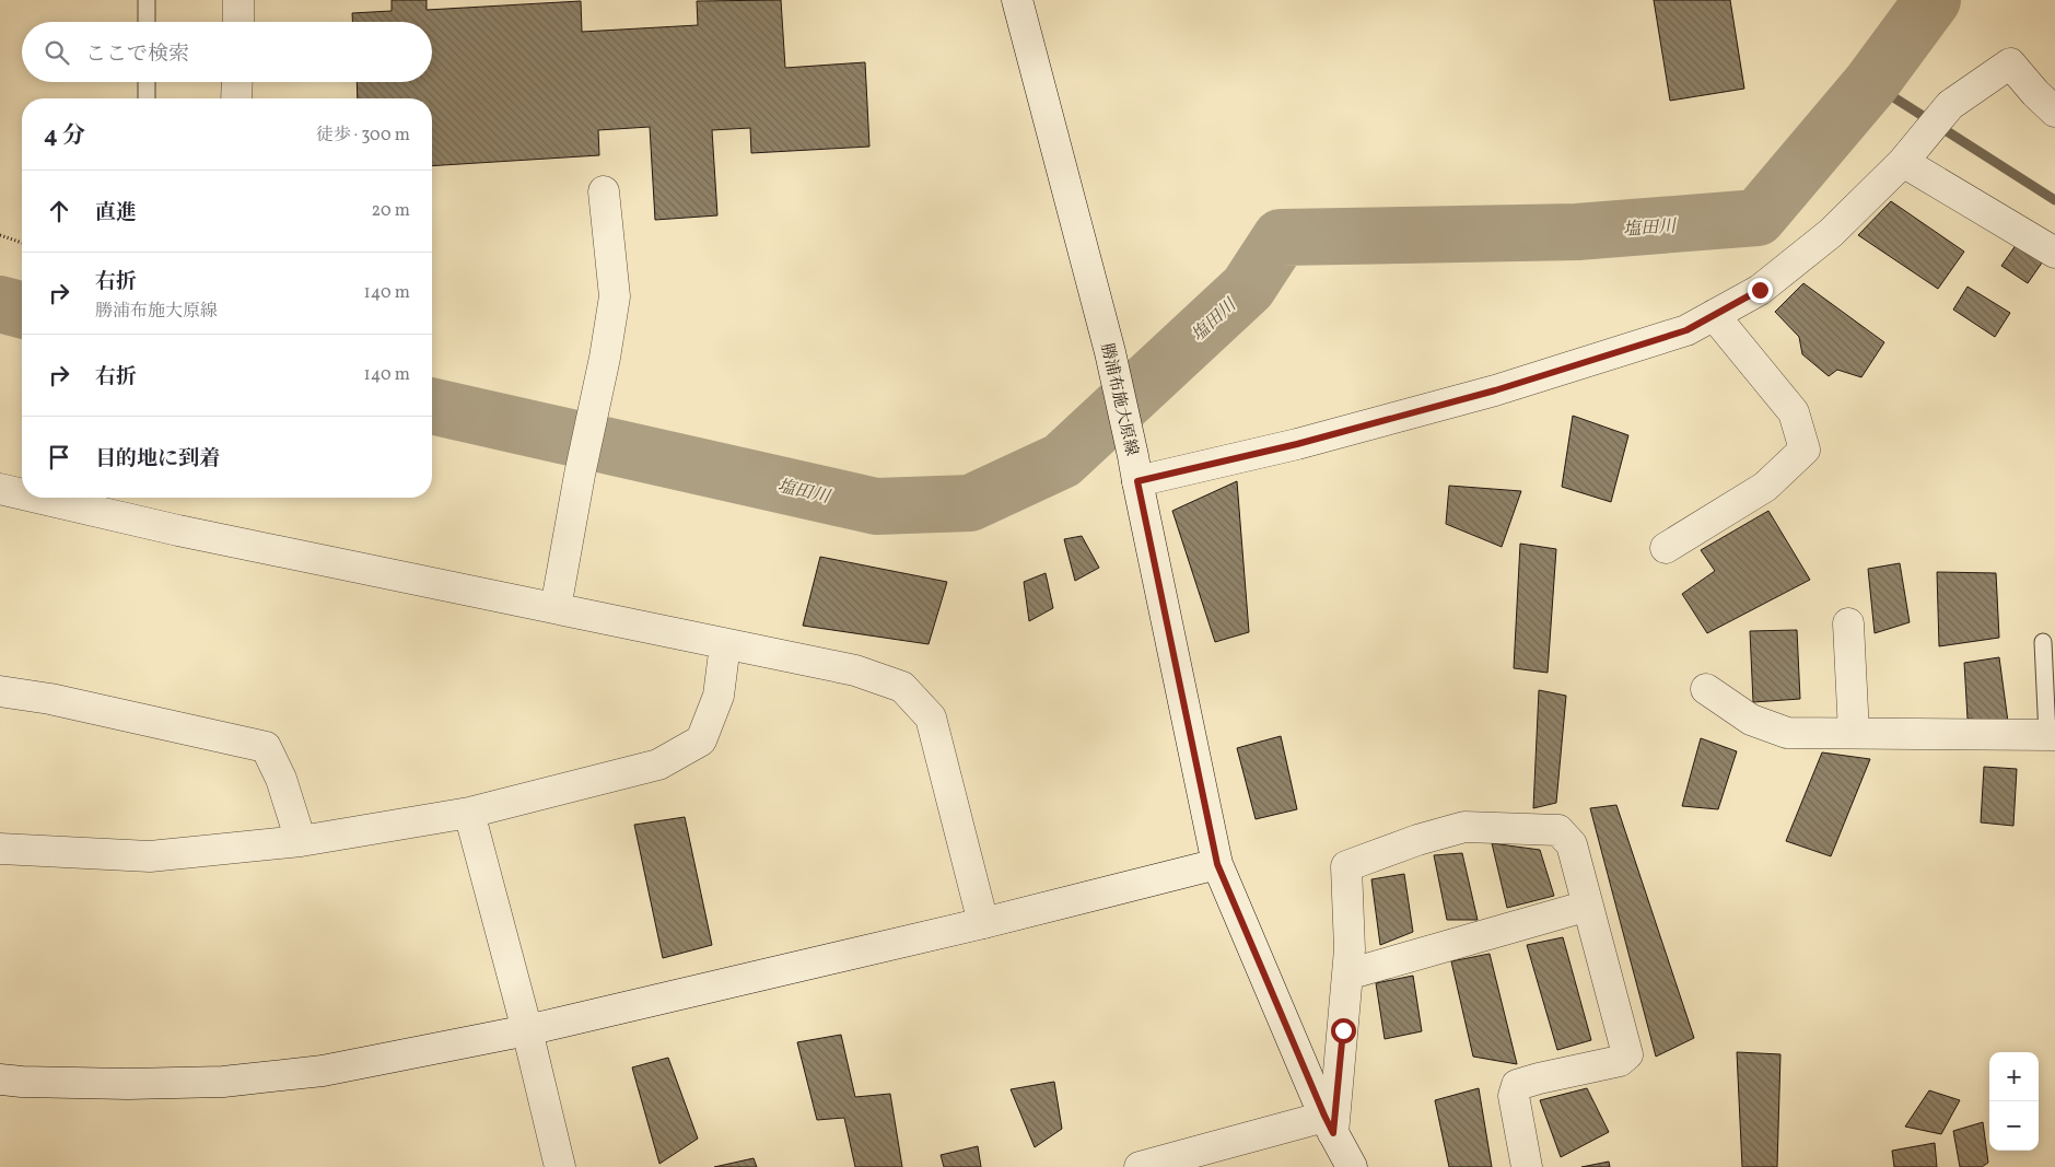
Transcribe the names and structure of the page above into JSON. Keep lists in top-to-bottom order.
{
  "streets": {
    "street": ["勝浦布施大原線"]
  },
  "water": ["塩田川"],
  "page": {
    "search": "ここで検索",
    "heading": ["4 分", "徒歩 · 300 m"],
    "list": [
      ["直進", "20 m"],
      ["右折", "勝浦布施大原線", "140 m"],
      ["右折", "140 m"],
      "目的地に到着"
    ],
    "map_buttons": ["+", "−"]
  }
}
